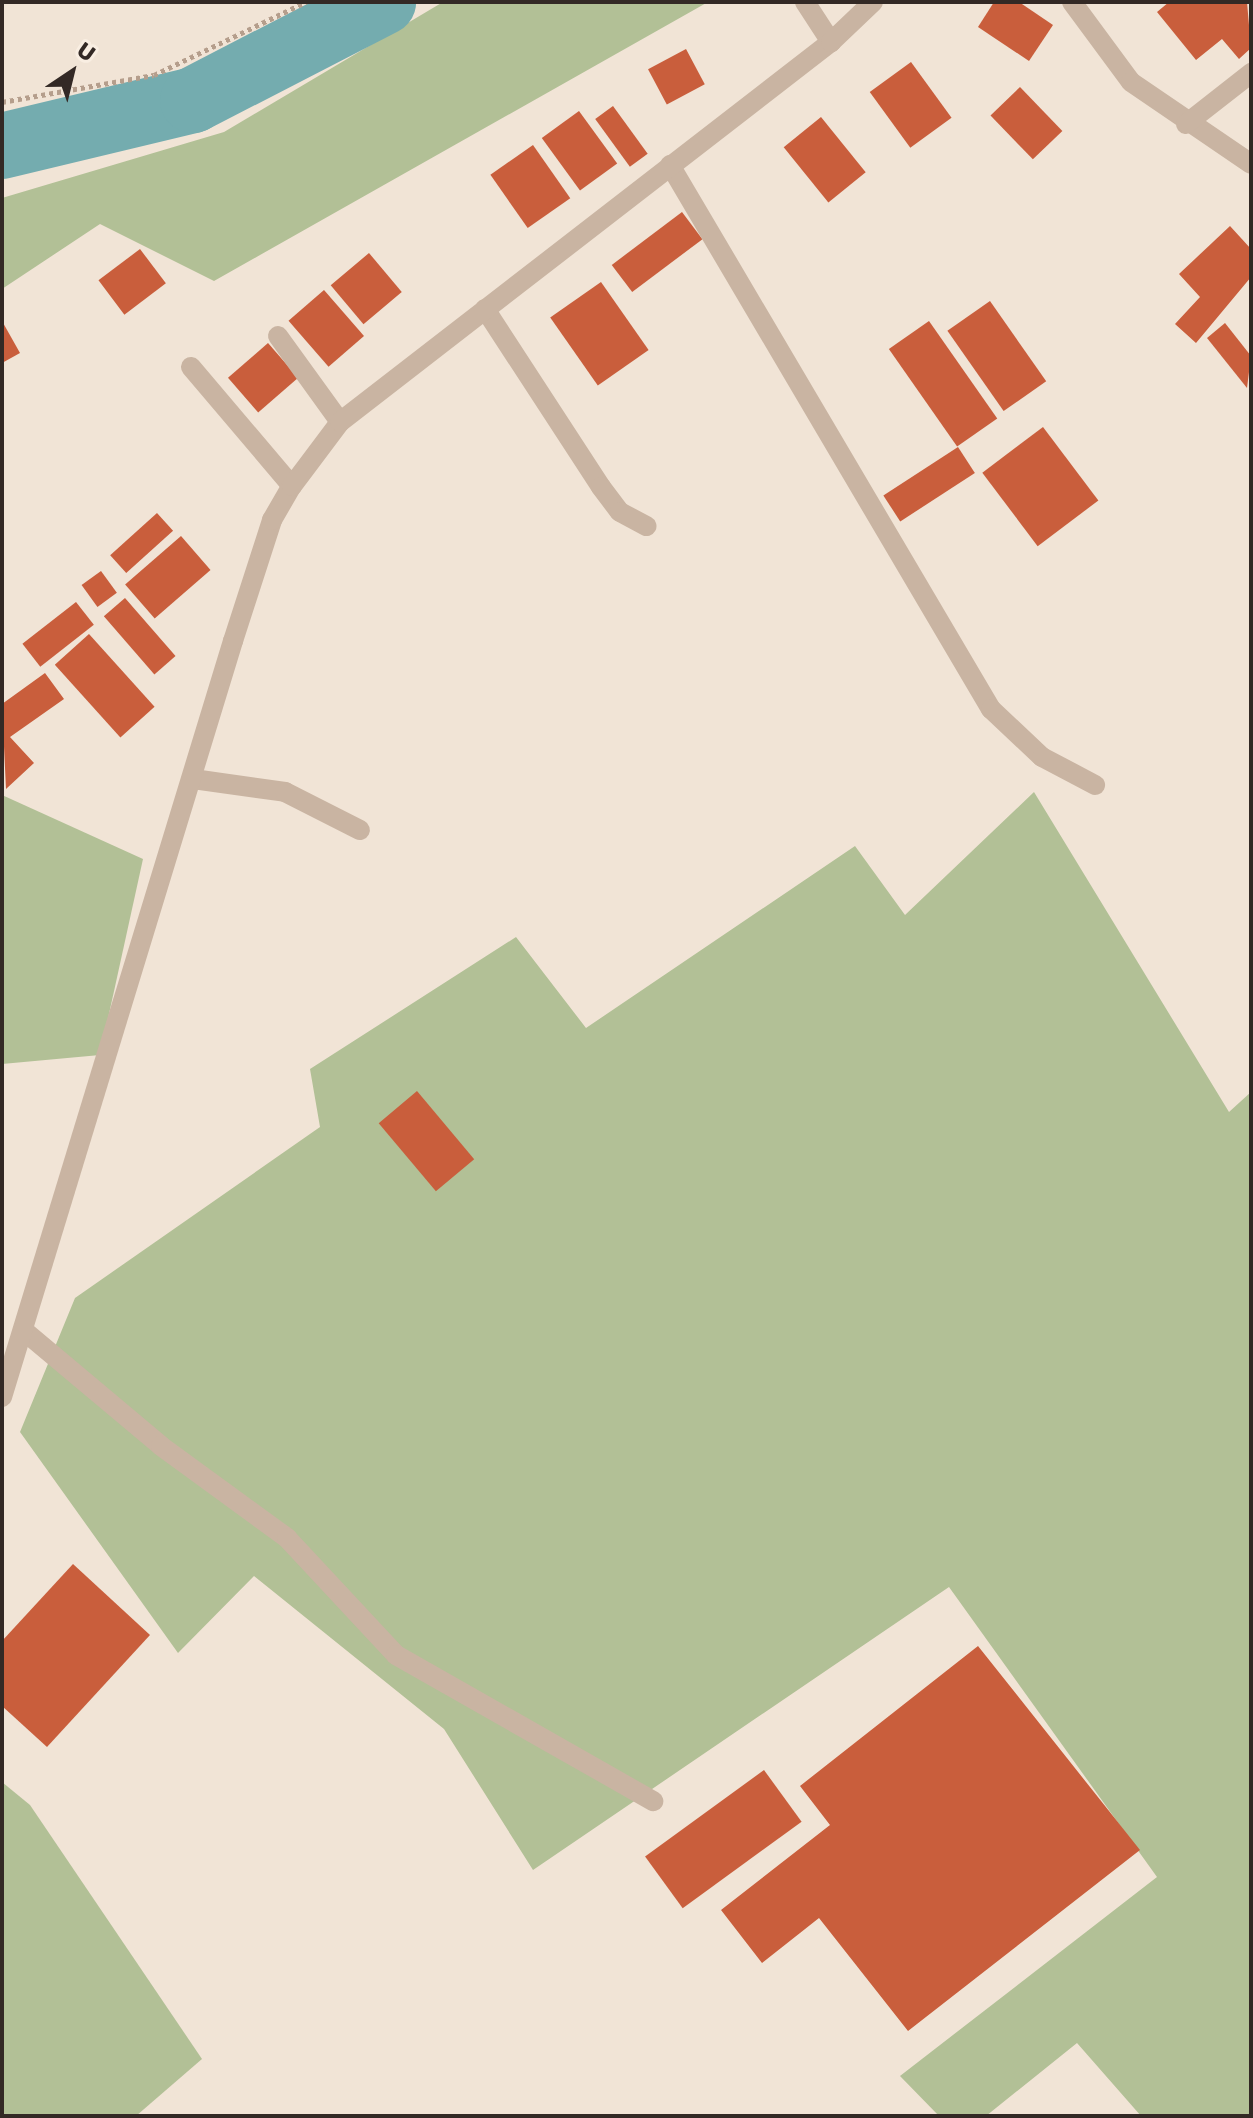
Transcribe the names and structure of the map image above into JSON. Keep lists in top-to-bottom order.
{
  "north": "top right"
}
